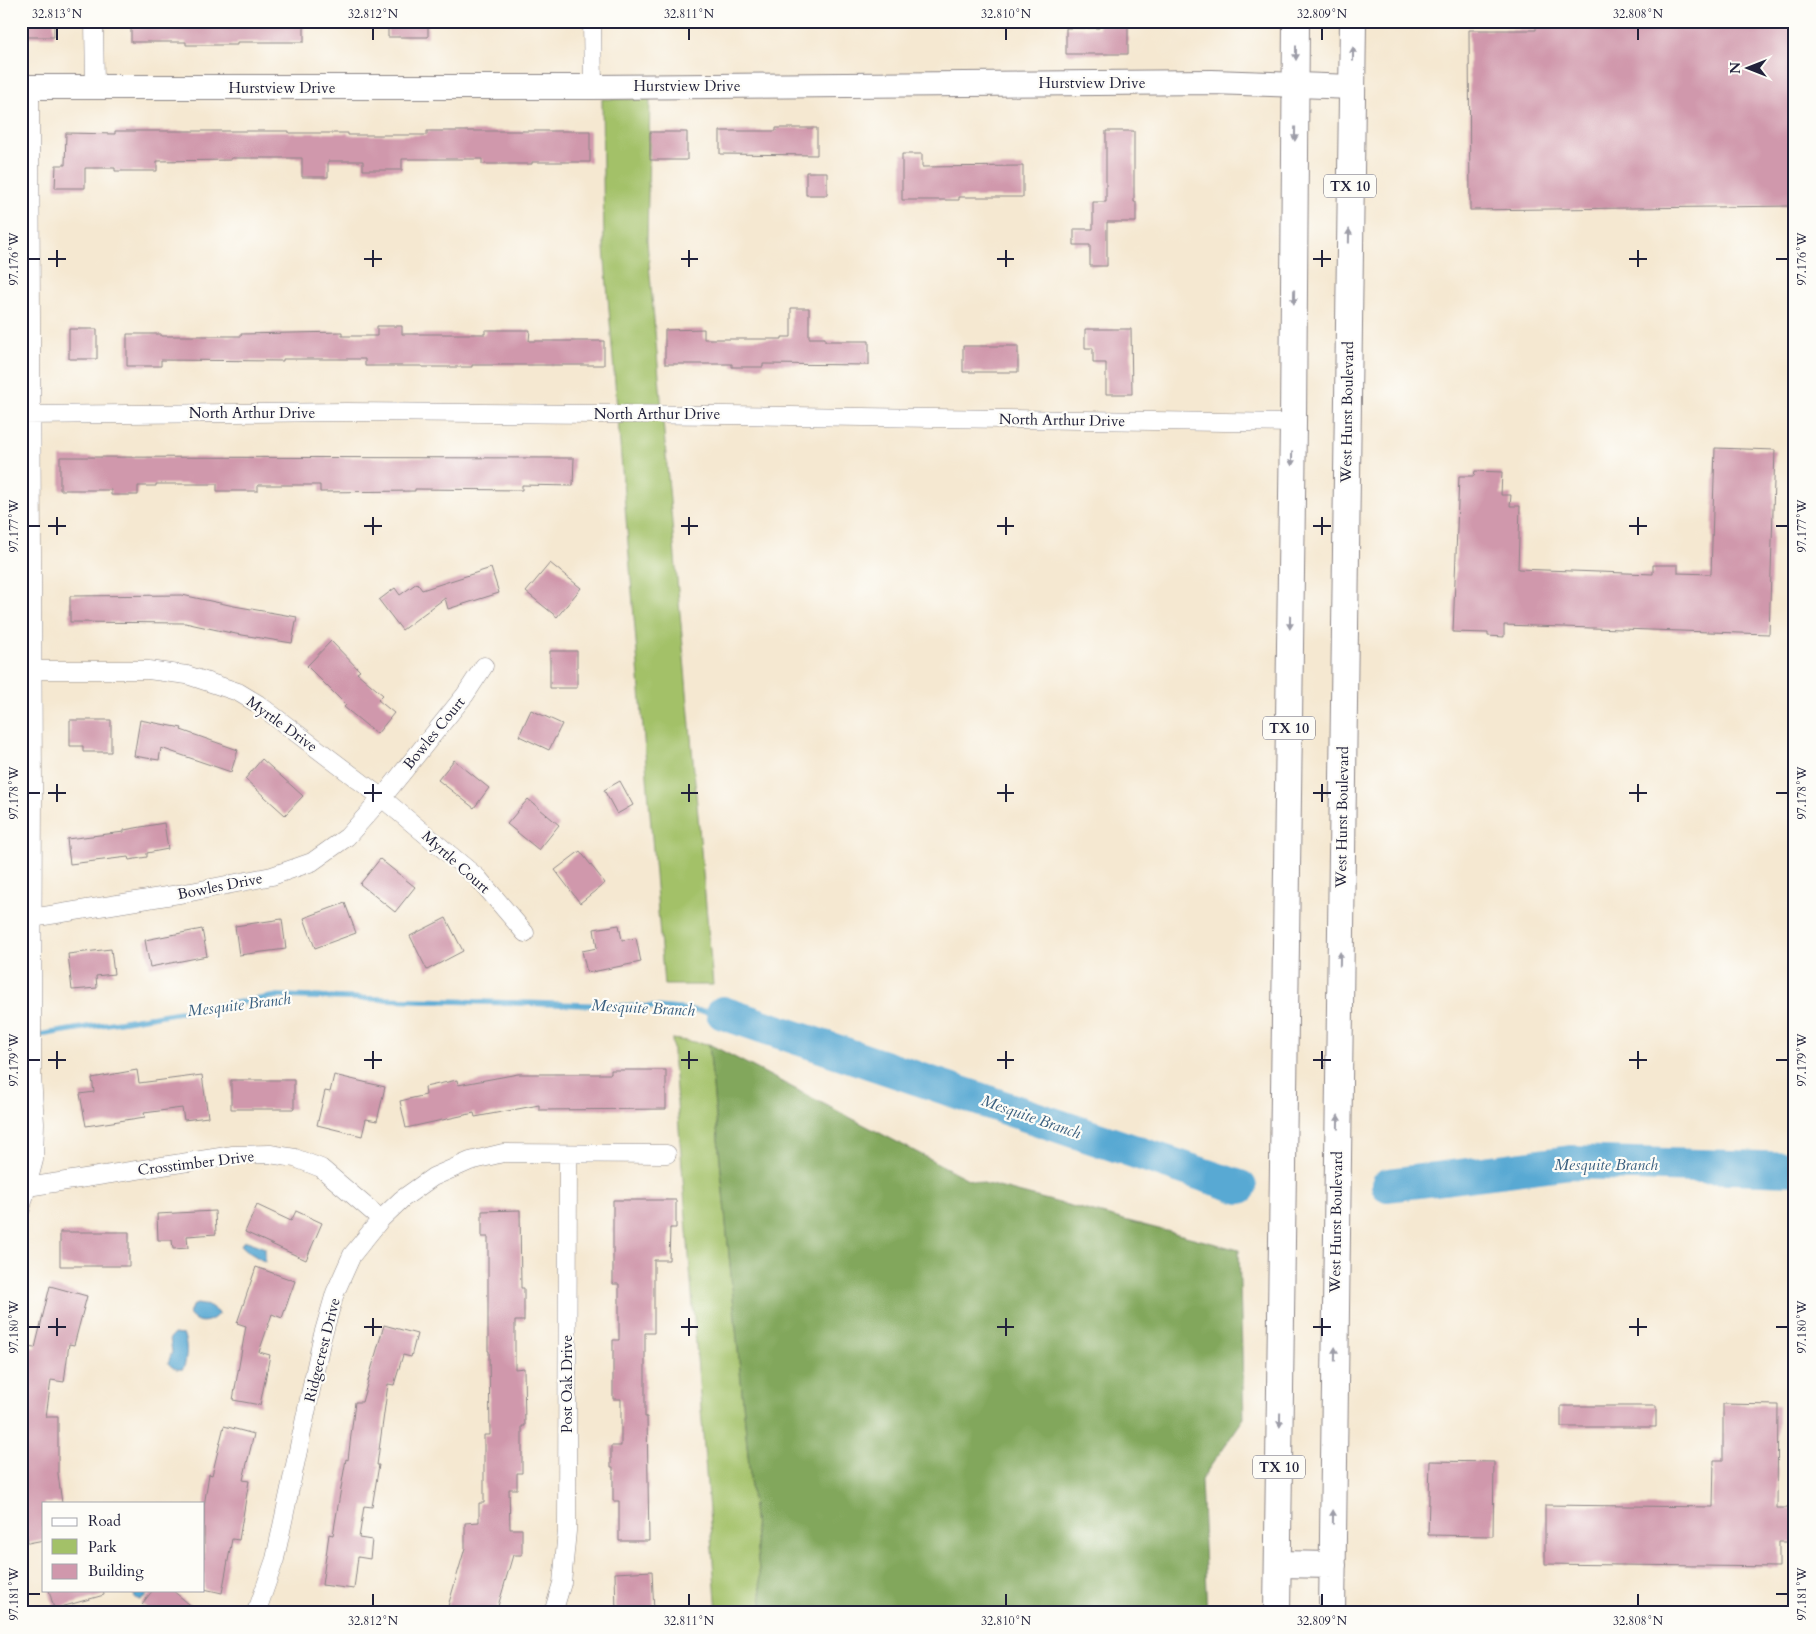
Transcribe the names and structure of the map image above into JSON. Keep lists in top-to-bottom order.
{
  "streets": {
    "main road": ["TX 10", "West Hurst Boulevard"],
    "street": [
      "Hurstview Drive",
      "North Arthur Drive",
      "Myrtle Drive",
      "Bowles Court",
      "Myrtle Court",
      "Bowles Drive",
      "Crosstimber Drive",
      "Ridgecrest Drive",
      "Post Oak Drive"
    ]
  },
  "crossings": [
    ["Hurstview Drive", "TX 10"],
    ["Hurstview Drive", "West Hurst Boulevard"],
    ["TX 10", "North Arthur Drive"],
    ["Myrtle Drive", "Bowles Court"],
    ["Myrtle Drive", "Myrtle Court"],
    ["Myrtle Drive", "Bowles Drive"],
    ["Bowles Court", "Myrtle Court"],
    ["Bowles Court", "Bowles Drive"],
    ["Myrtle Court", "Bowles Drive"],
    ["Crosstimber Drive", "Ridgecrest Drive"],
    ["Ridgecrest Drive", "Post Oak Drive"]
  ],
  "water": ["Mesquite Branch"],
  "legend": ["Road", "Park", "Building"],
  "north": "left",
  "coordinates": [
    "32.813°N",
    "32.812°N",
    "32.811°N",
    "32.810°N",
    "32.809°N",
    "32.808°N",
    "97.176°W",
    "97.177°W",
    "97.178°W",
    "97.179°W",
    "97.180°W",
    "97.181°W"
  ]
}
